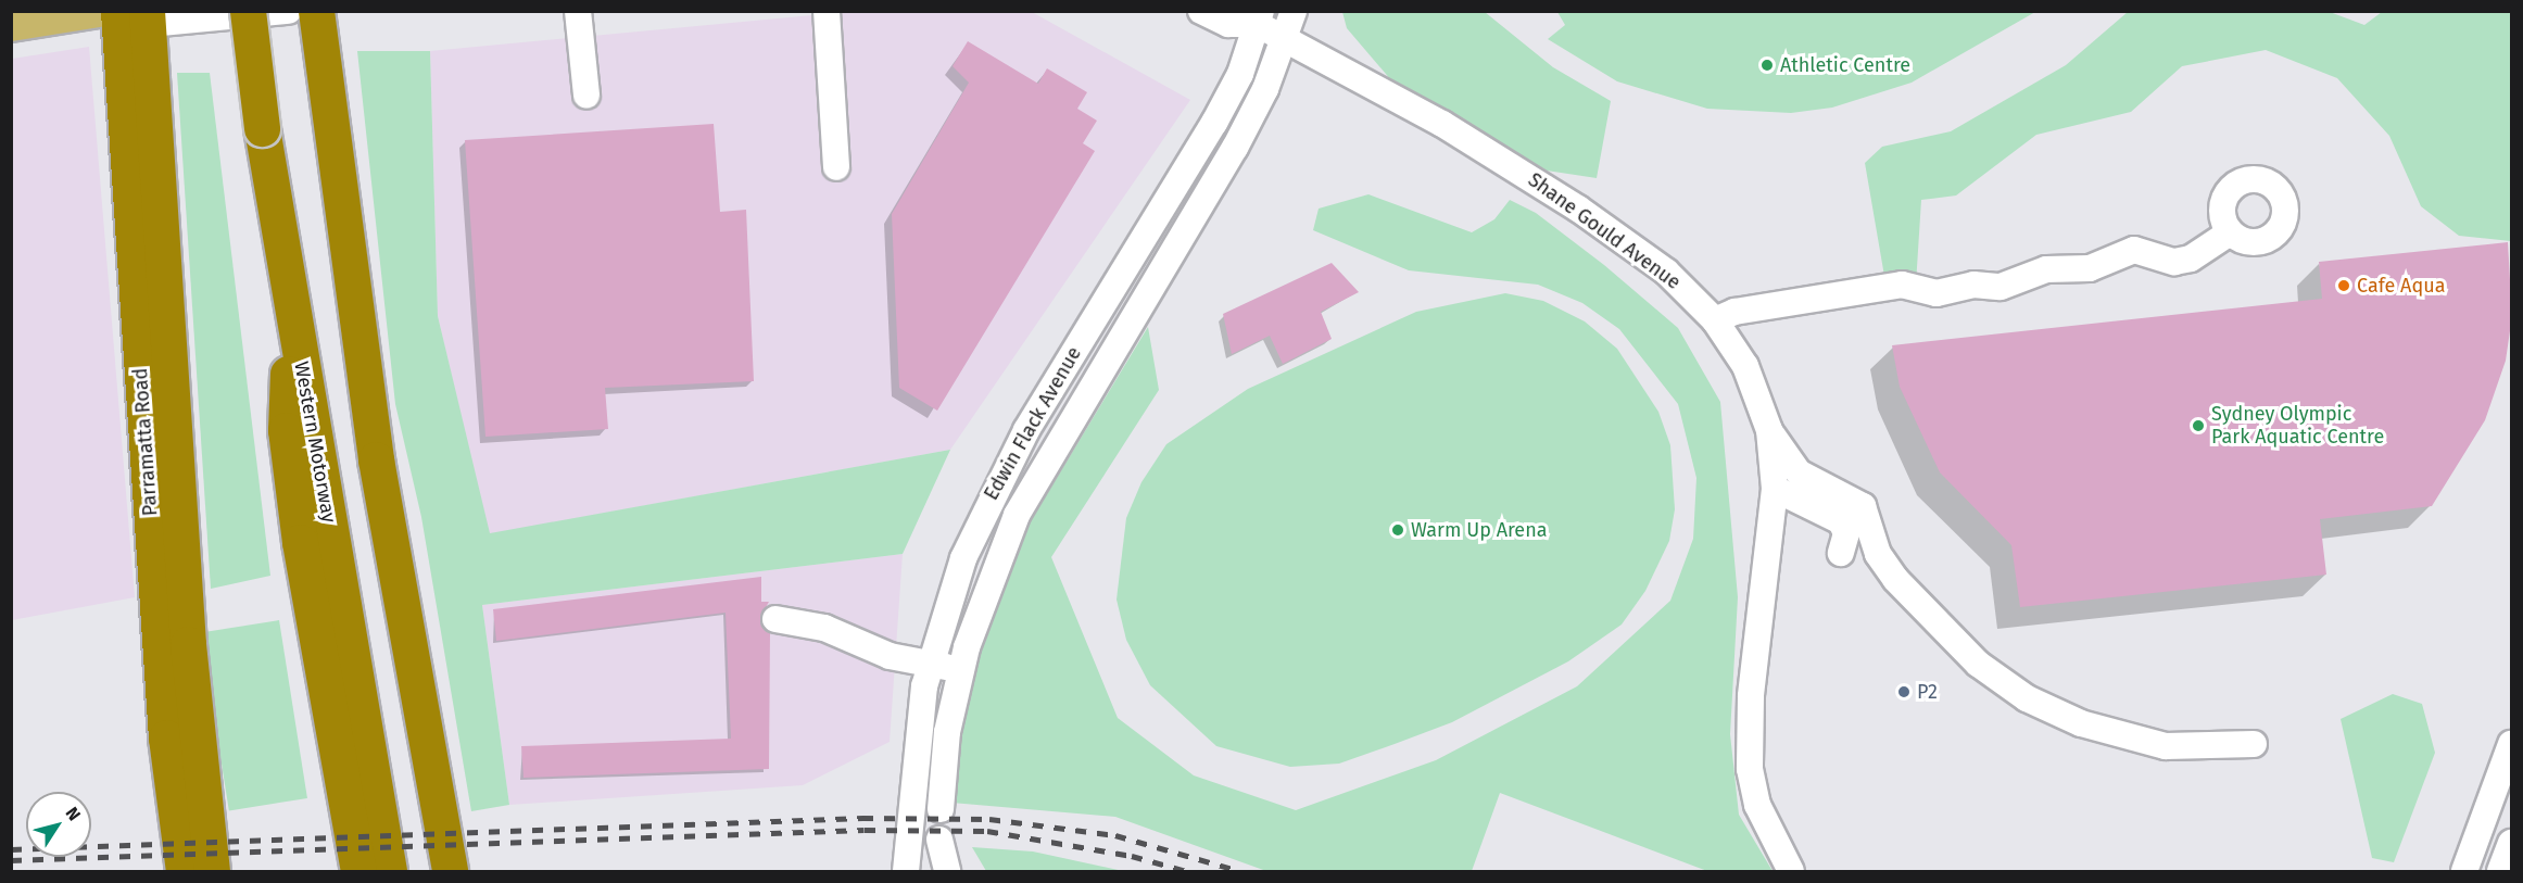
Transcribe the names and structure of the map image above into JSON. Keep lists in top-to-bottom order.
{
  "streets": {
    "highway": ["Parramatta Road", "Western Motorway"],
    "street": ["Shane Gould Avenue", "Edwin Flack Avenue"]
  },
  "crossings": [
    ["Shane Gould Avenue", "Edwin Flack Avenue"]
  ],
  "places": [
    "Athletic Centre",
    "Cafe Aqua",
    "Sydney Olympic Park Aquatic Centre",
    "Warm Up Arena",
    "P2"
  ],
  "north": "top right"
}
